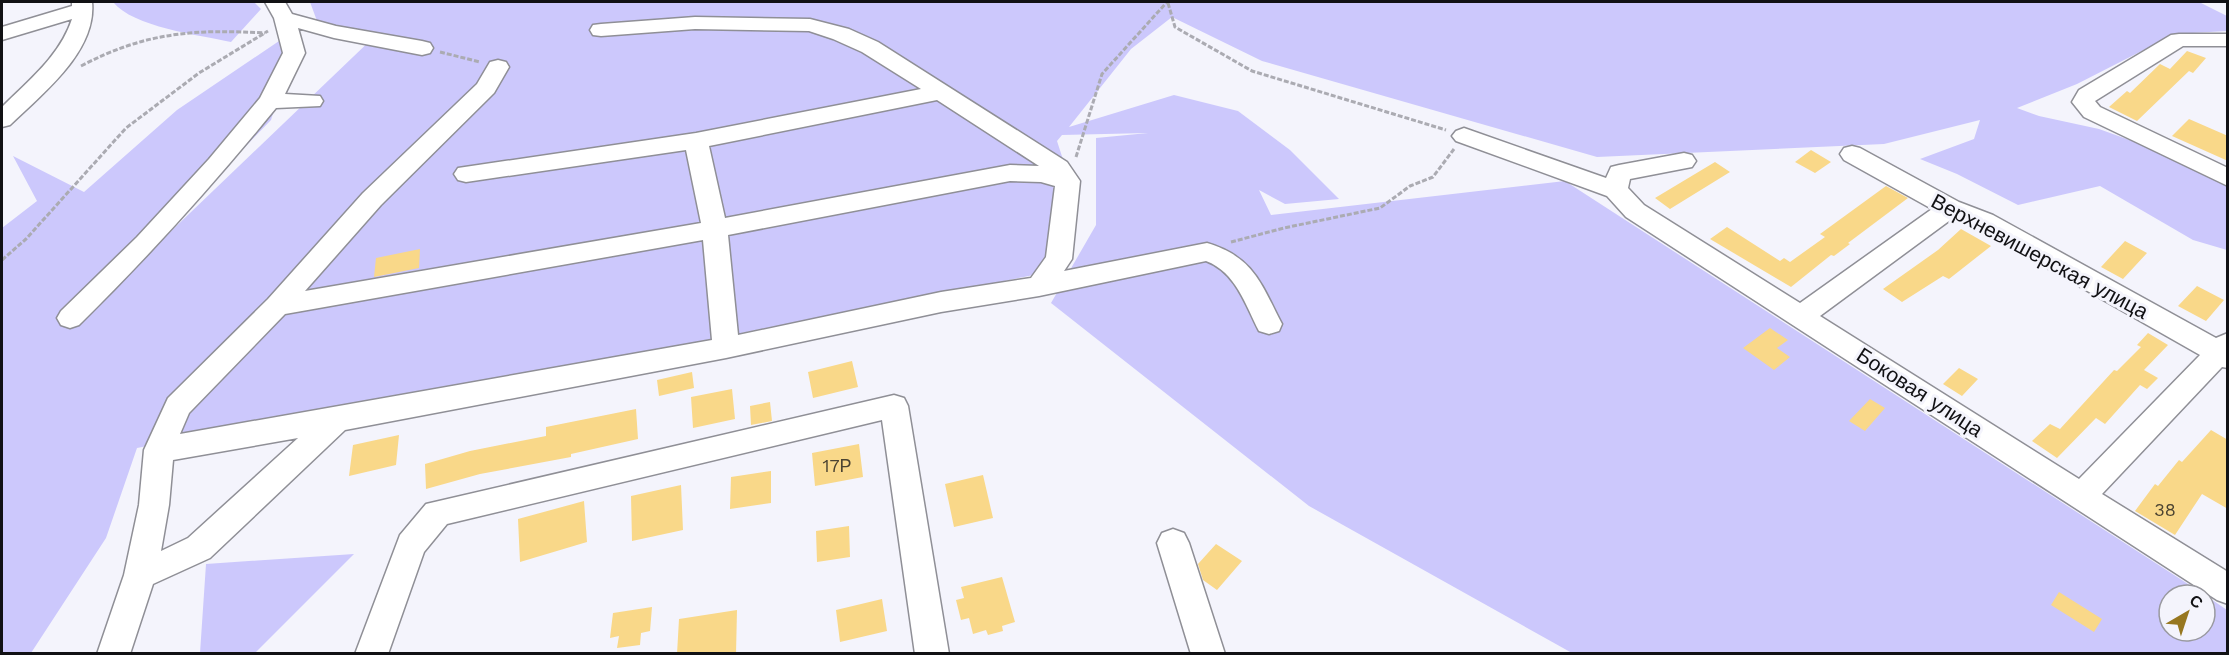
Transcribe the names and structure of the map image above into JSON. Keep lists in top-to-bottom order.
{
  "streets": {
    "street": ["Верхневишерская улица", "Боковая улица"]
  },
  "house_numbers": ["17Р", "38"],
  "north": "top right"
}
